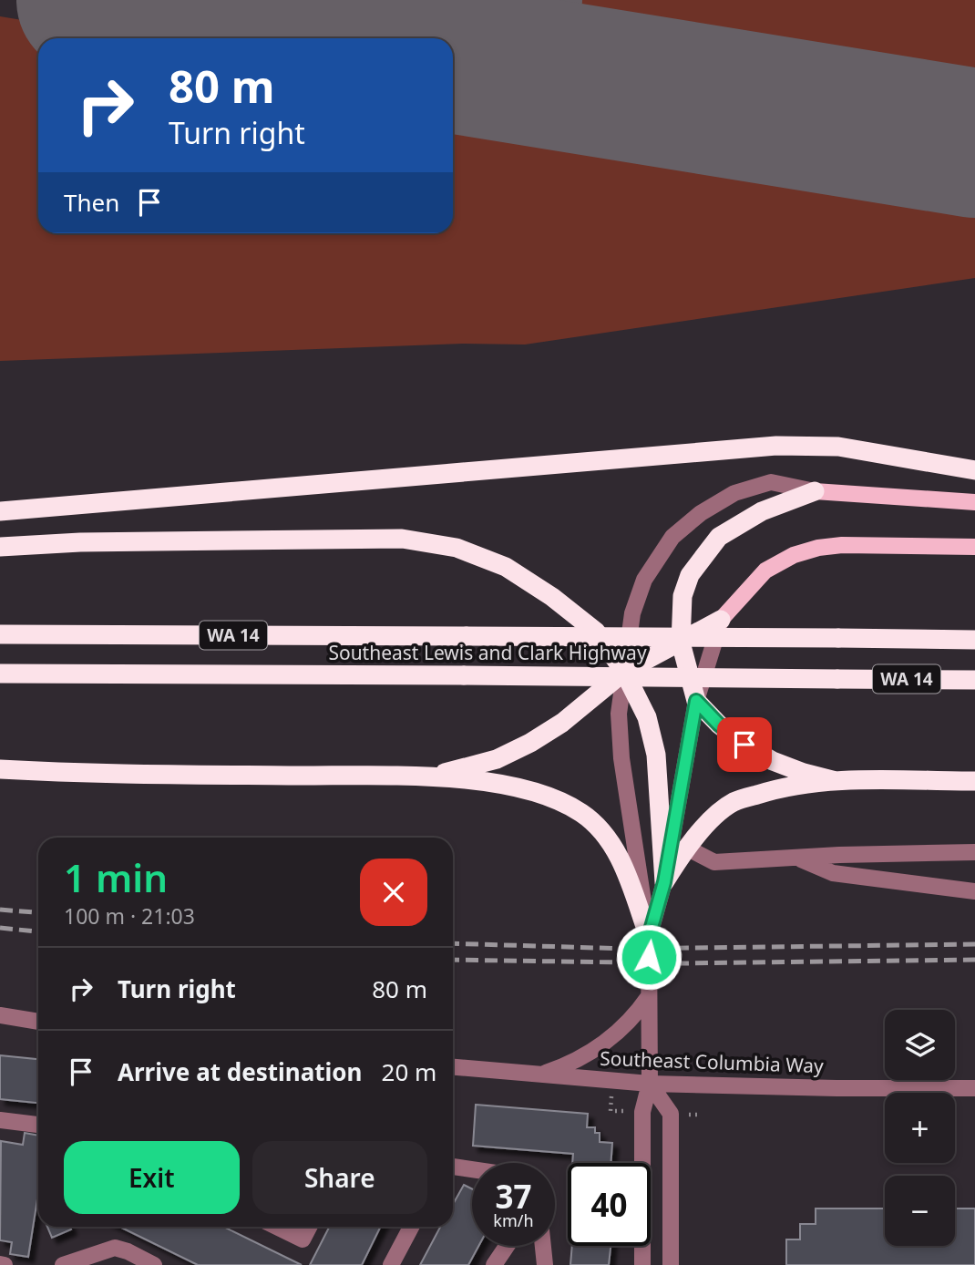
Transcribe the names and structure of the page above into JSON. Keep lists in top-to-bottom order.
{
  "streets": {
    "highway": ["WA 14", "Southeast Lewis and Clark Highway"],
    "street": ["Southeast Columbia Way"]
  },
  "page": {
    "turn": ["80 m", "Turn right"],
    "then": "Then",
    "heading": ["1 min", "100 m · 21:03"],
    "list": [
      {
        "name": "Turn right",
        "value": "80 m"
      },
      {
        "name": "Arrive at destination",
        "value": "20 m"
      }
    ],
    "map_buttons": ["+", "−"],
    "buttons": ["Exit", "Share"],
    "speed": "37 km/h",
    "limit": "40"
  }
}
